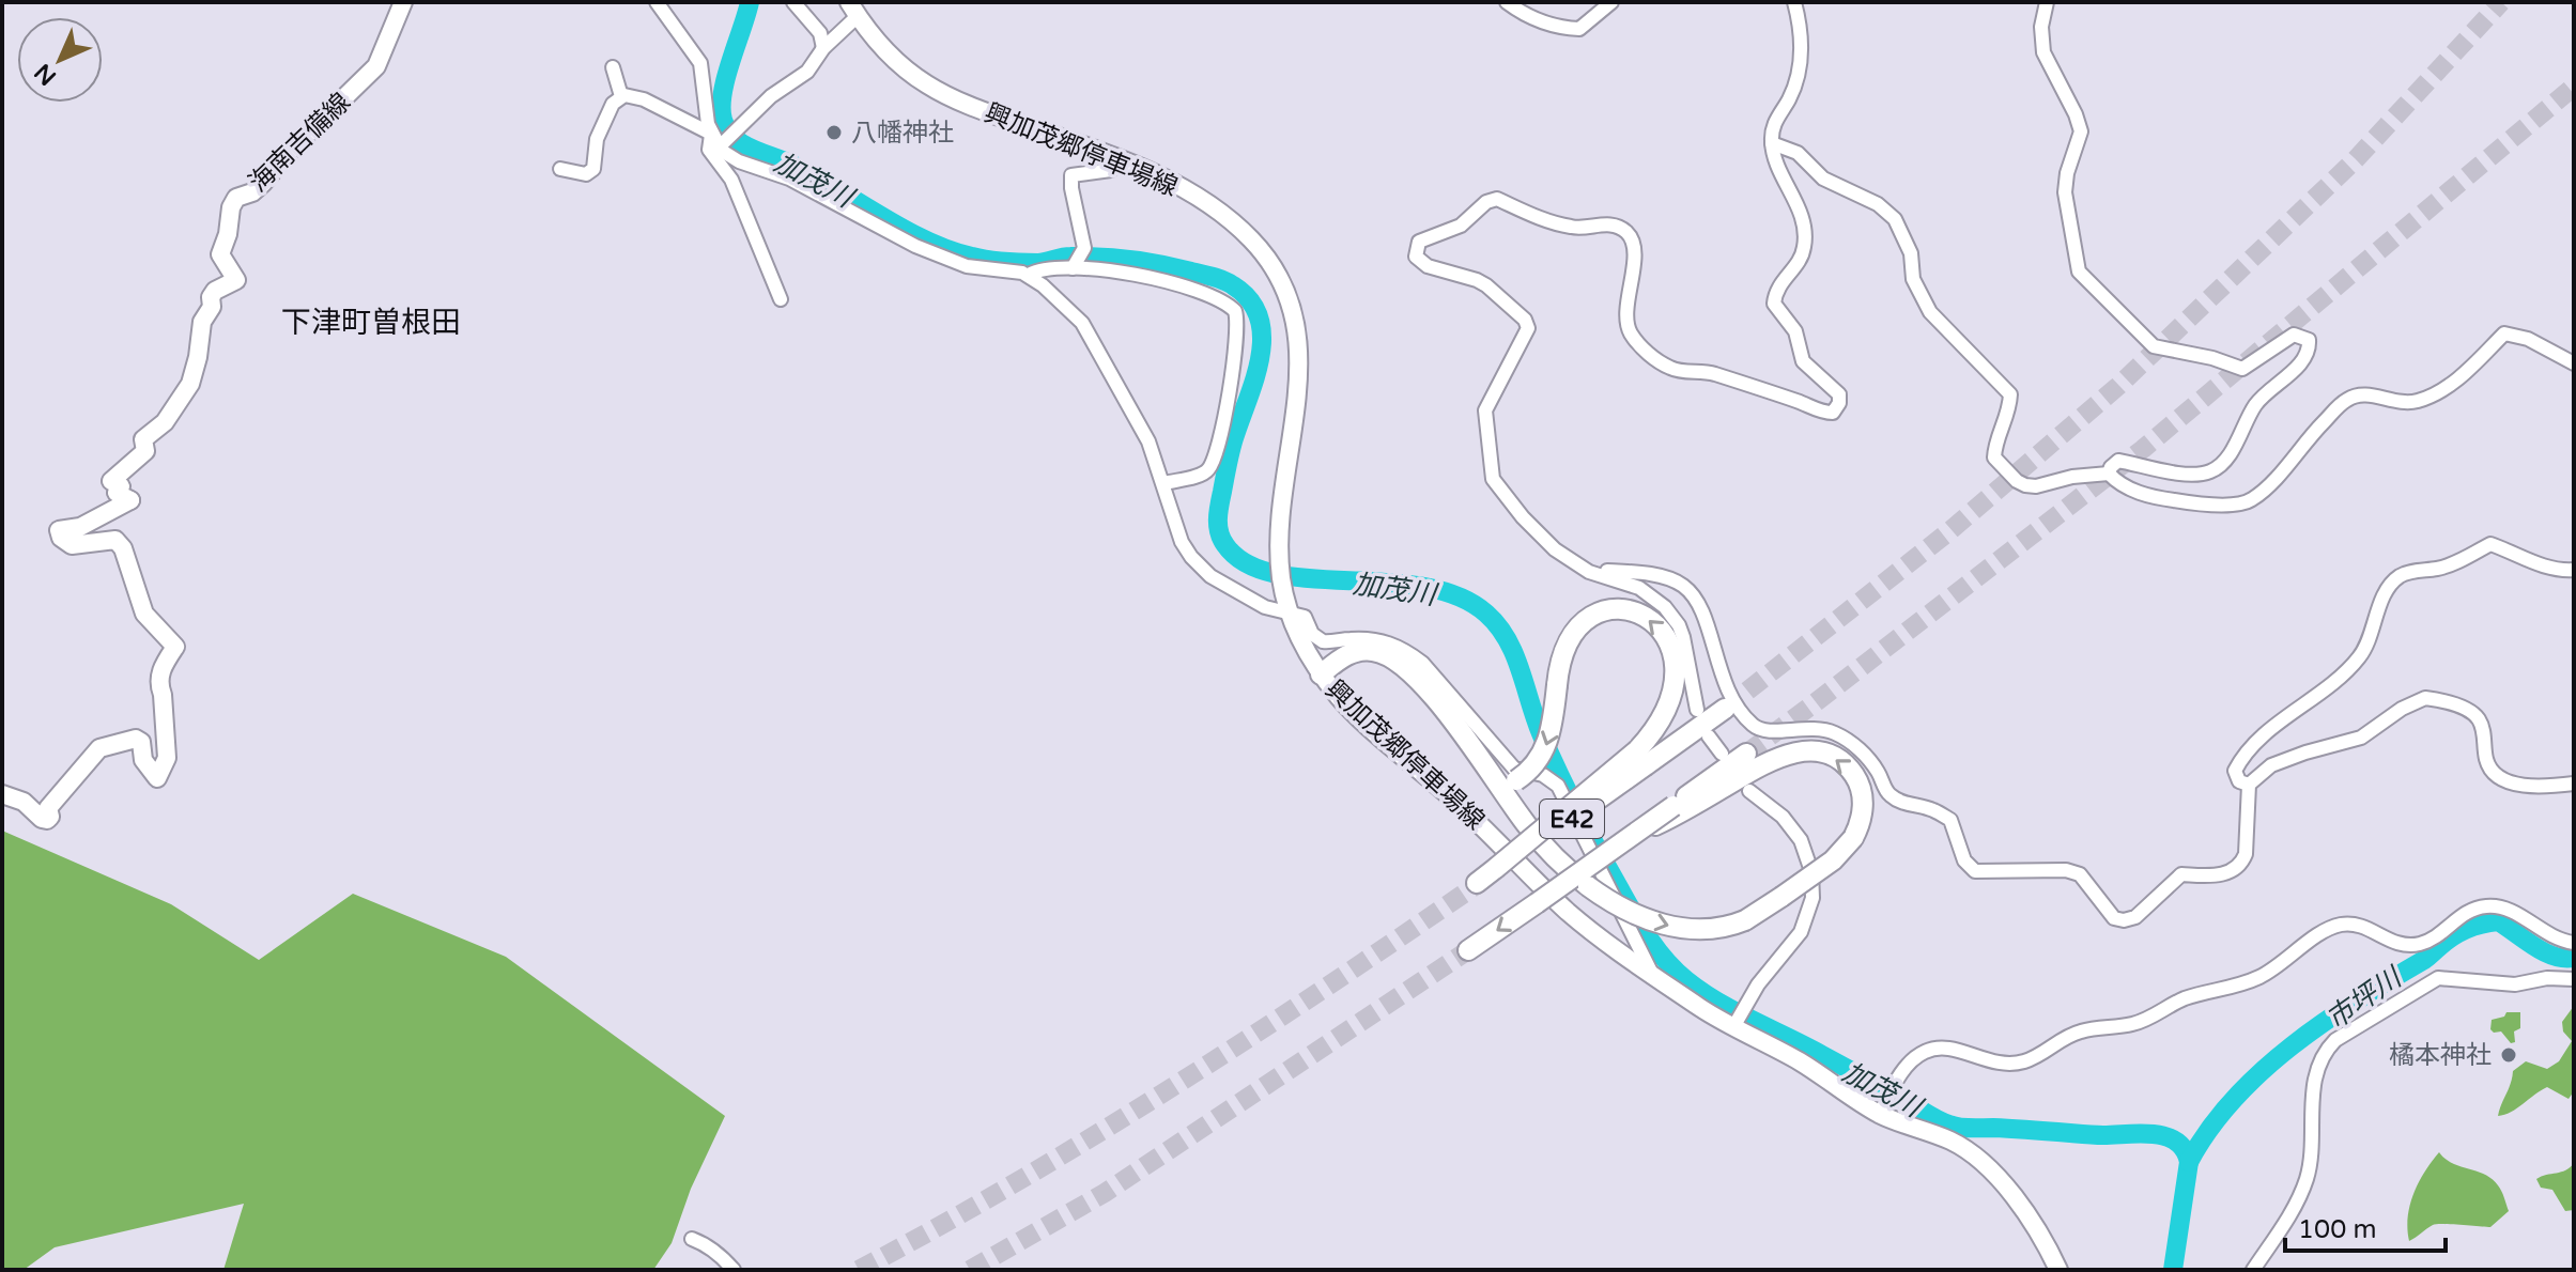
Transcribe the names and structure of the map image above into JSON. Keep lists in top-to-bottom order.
{
  "streets": {
    "highway": ["E42"],
    "main road": ["海南吉備線", "興加茂郷停車場線"]
  },
  "districts": ["下津町曽根田"],
  "water": ["加茂川", "市坪川"],
  "places": ["八幡神社", "橘本神社"],
  "scale_bar": "100 m",
  "north": "bottom left"
}
